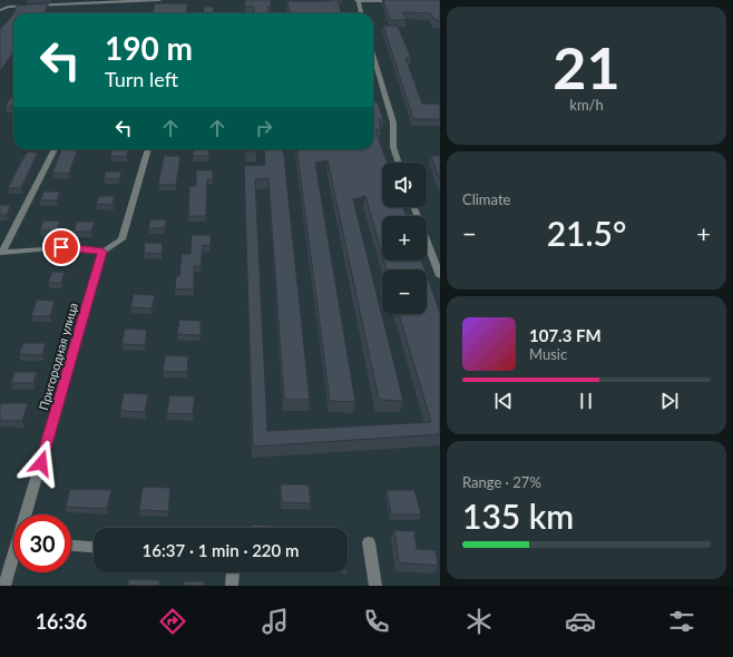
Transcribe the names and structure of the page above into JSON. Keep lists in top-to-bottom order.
{
  "streets": {
    "street": ["Пригородная улица"]
  },
  "page": {
    "tile": [
      ["21", "km/h"],
      "Climate",
      ["Range · 27%", "135 km"]
    ],
    "turn": ["190 m", "Turn left"],
    "map_buttons": ["+", "−"],
    "heat": ["−", "21.5°", "+"],
    "song": ["107.3 FM", "Music"],
    "limit": "30",
    "trip": "16:37 · 1 min · 220 m",
    "tabs": "16:36"
  }
}
